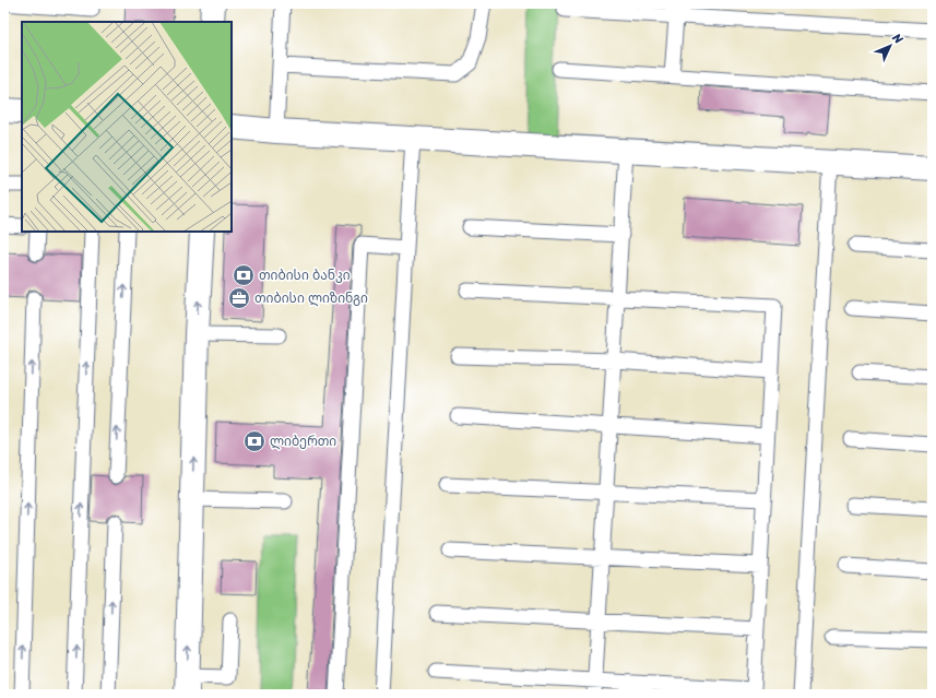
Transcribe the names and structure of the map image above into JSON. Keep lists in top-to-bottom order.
{
  "places": {
    "bank": ["თიბისი ბანკი", "ლიბერთი"],
    "office": ["თიბისი ლიზინგი"]
  },
  "north": "top right"
}
